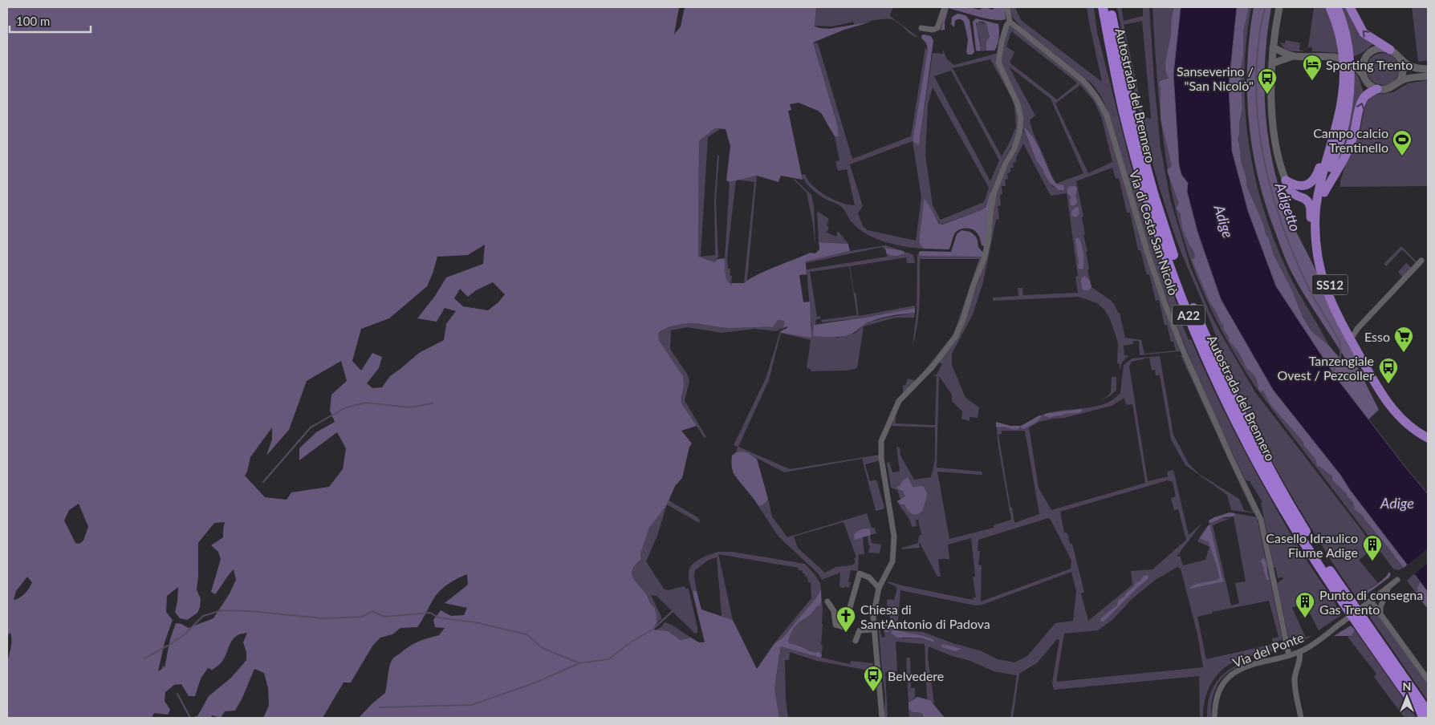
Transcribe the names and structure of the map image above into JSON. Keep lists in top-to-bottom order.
{
  "streets": {
    "highway": ["Autostrada del Brennero", "SS12", "A22"],
    "street": ["Via di Costa San Nicolò", "Via del Ponte"]
  },
  "crossings": [
    ["Via di Costa San Nicolò", "Via del Ponte"]
  ],
  "water": ["Adigetto", "Adige"],
  "places": {
    "hotel": ["Sporting Trento"],
    "bus stop": ["Sanseverino / \"San Nicolò\"", "Tanzengiale Ovest / Pezcoller", "Belvedere"],
    "sports": ["Campo calcio Trentinello"],
    "supermarket": ["Esso"],
    "building": ["Casello Idraulico Fiume Adige", "Punto di consegna Gas Trento"],
    "church": ["Chiesa di Sant'Antonio di Padova"]
  },
  "scale_bar": "100 m",
  "north": "top"
}
